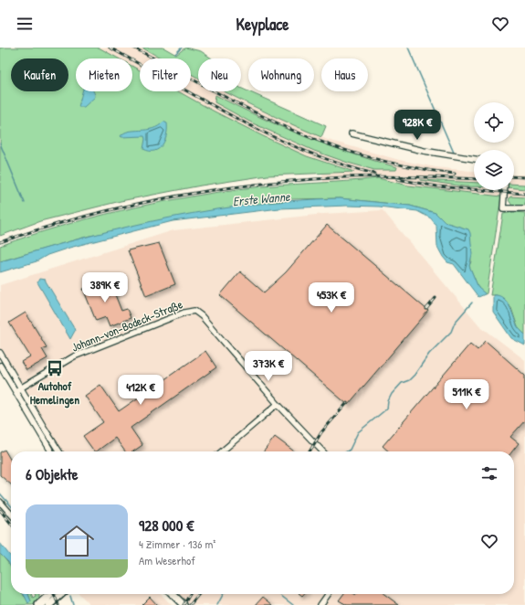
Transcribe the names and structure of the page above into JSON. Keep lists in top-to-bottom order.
{
  "streets": {
    "street": ["Johann-von-Bodeck-Straße"]
  },
  "water": ["Erste Wanne"],
  "places": {
    "bus stop": ["Autohof Hemelingen"]
  },
  "page": {
    "header": "Keyplace",
    "chip": [
      "Kaufen",
      "Mieten",
      "Filter",
      "Neu",
      "Wohnung",
      "Haus"
    ],
    "price": [
      "928K €",
      "389K €",
      "453K €",
      "373K €",
      "412K €",
      "511K €"
    ],
    "heading": "6 Objekte",
    "list": [
      {
        "name": "928 000 €",
        "note": "4 Zimmer · 136 m² · Am Weserhof"
      }
    ]
  }
}
